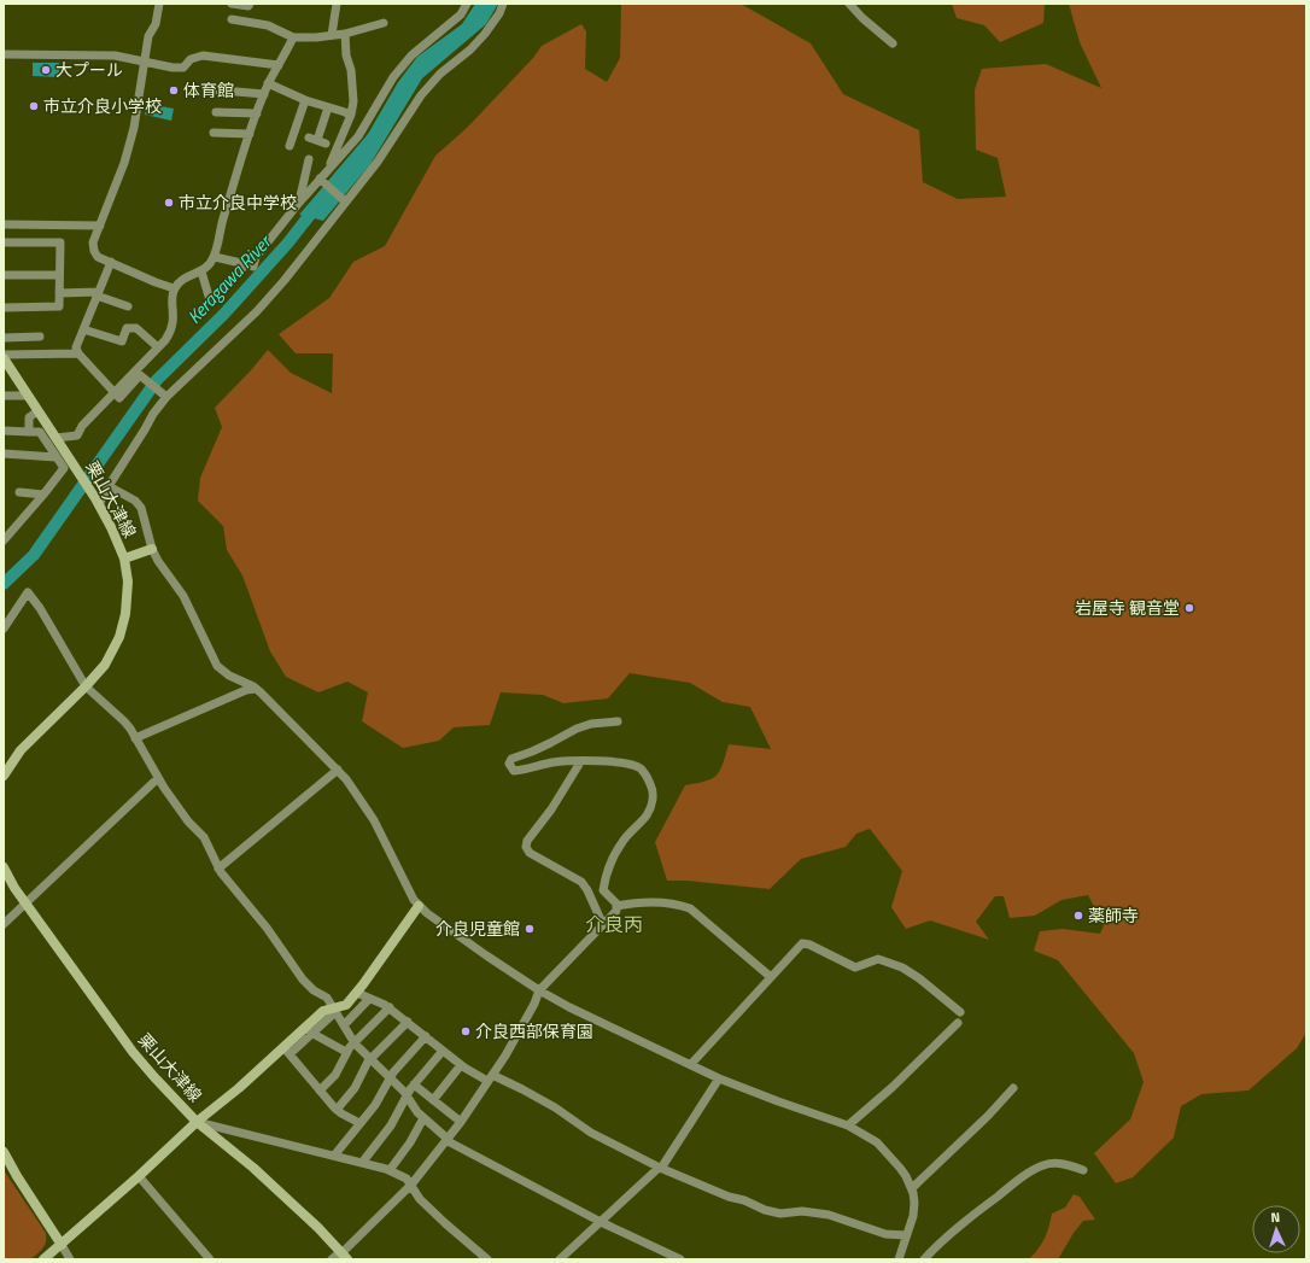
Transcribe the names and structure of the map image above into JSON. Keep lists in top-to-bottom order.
{
  "streets": {
    "main road": ["栗山大津線"]
  },
  "districts": ["介良丙"],
  "water": ["Keragawa River"],
  "places": [
    "大プール",
    "体育館",
    "市立介良小学校",
    "市立介良中学校",
    "岩屋寺 観音堂",
    "薬師寺",
    "介良児童館",
    "介良西部保育園"
  ],
  "north": "top"
}
